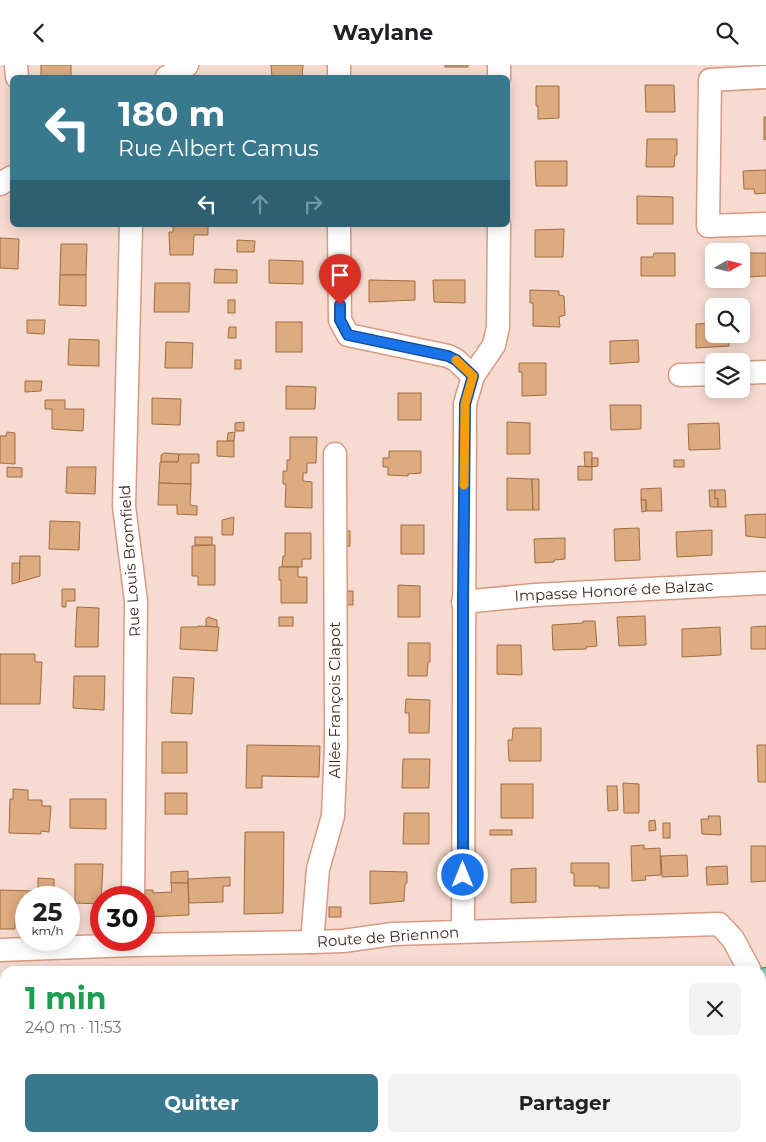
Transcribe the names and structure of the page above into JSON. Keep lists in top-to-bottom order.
{
  "streets": {
    "street": [
      "Rue Louis Bromfield",
      "Impasse Honoré de Balzac",
      "Allée François Clapot",
      "Route de Briennon"
    ]
  },
  "crossings": [
    ["Allée François Clapot", "Route de Briennon"]
  ],
  "north": "right",
  "page": {
    "header": "Waylane",
    "turn": ["180 m", "Rue Albert Camus"],
    "speed": "25 km/h",
    "limit": "30",
    "heading": ["1 min", "240 m · 11:53"],
    "buttons": ["Quitter", "Partager"]
  }
}
